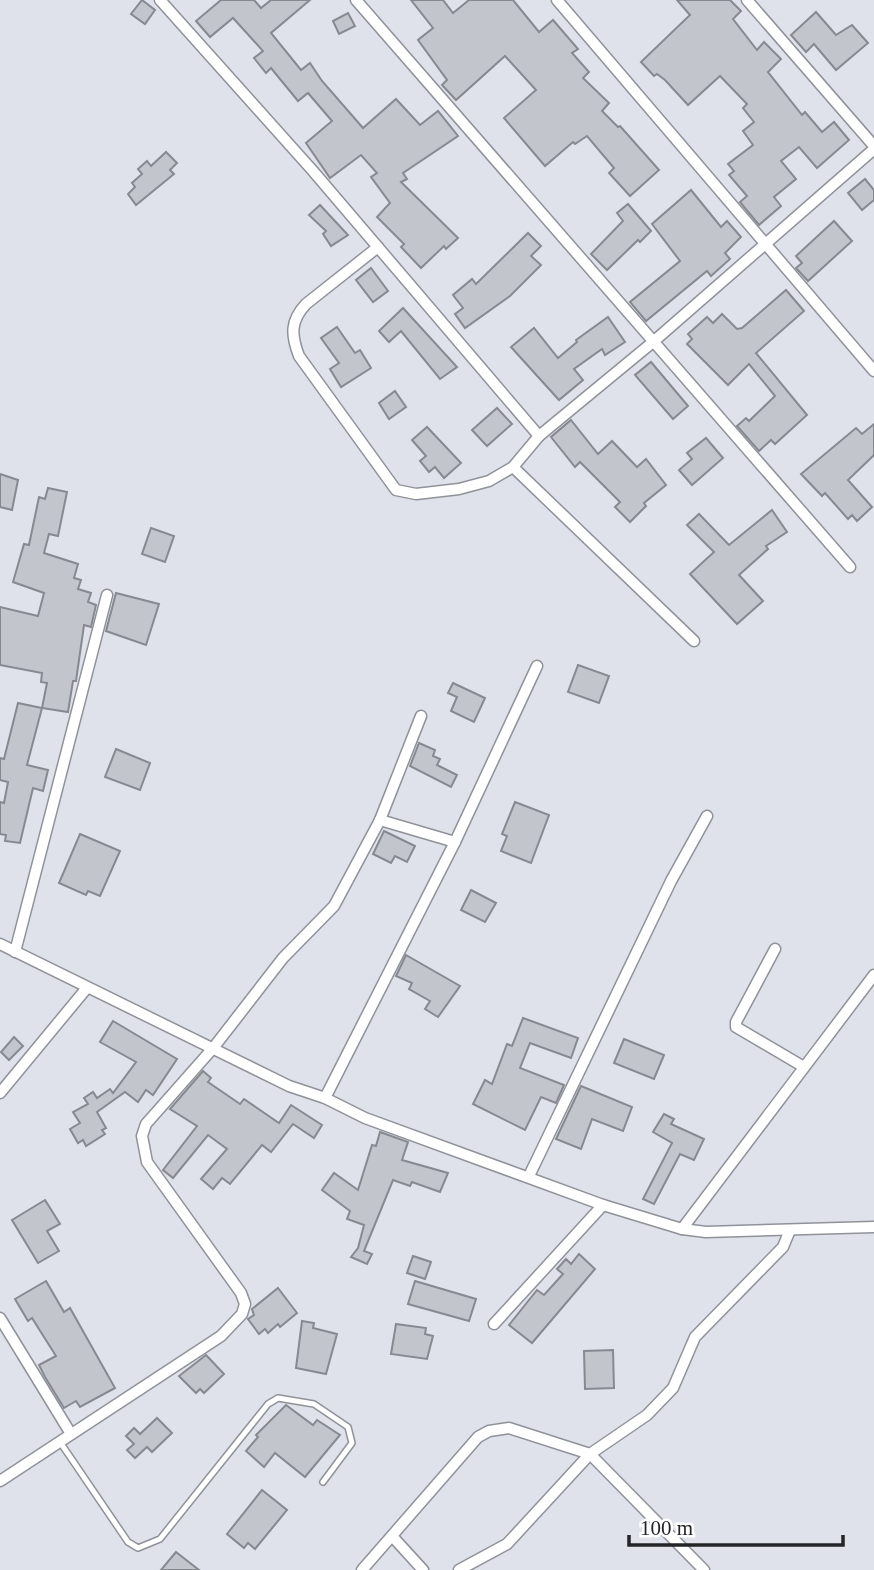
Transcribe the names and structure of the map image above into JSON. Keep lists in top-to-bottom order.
{
  "scale_bar": "100 m"
}
